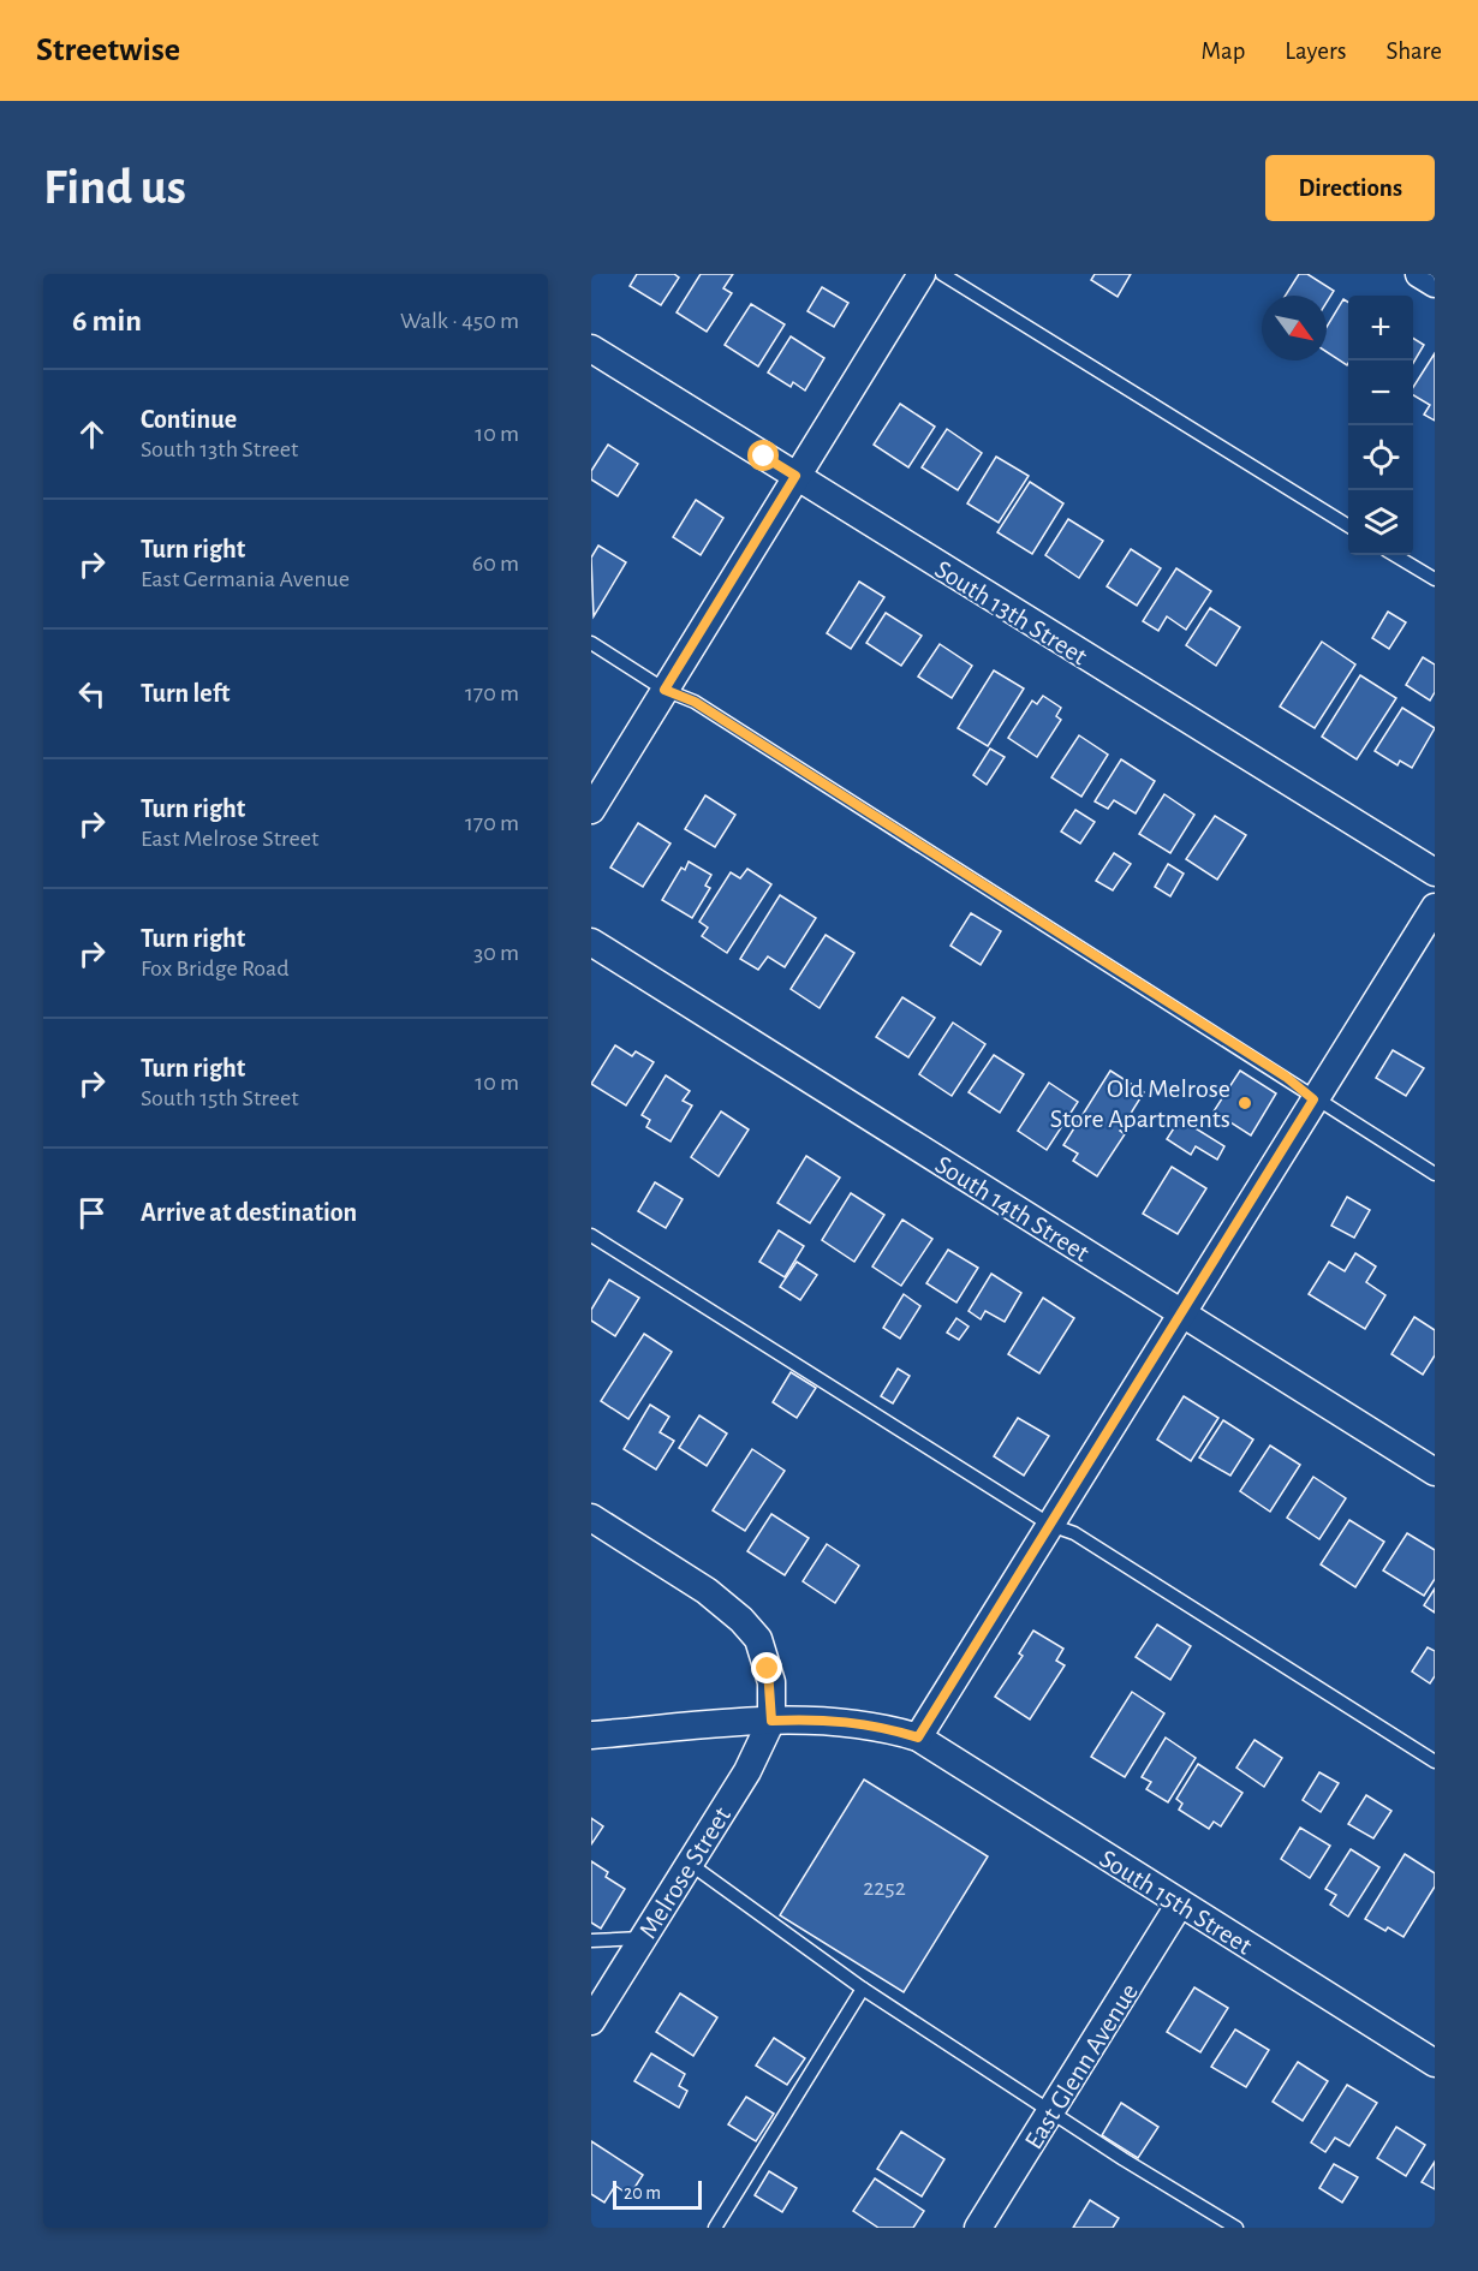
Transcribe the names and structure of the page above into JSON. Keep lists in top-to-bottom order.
{
  "streets": {
    "street": [
      "South 13th Street",
      "South 14th Street",
      "Melrose Street",
      "South 15th Street",
      "East Glenn Avenue"
    ]
  },
  "crossings": [
    ["Melrose Street", "South 15th Street"],
    ["South 15th Street", "East Glenn Avenue"]
  ],
  "places": ["Old Melrose Store Apartments"],
  "house_numbers": ["2252"],
  "scale_bar": "20 m",
  "north": "bottom right",
  "page": {
    "header": "Streetwise",
    "nav": ["Map", "Layers", "Share"],
    "buttons": "Directions",
    "title": "Find us",
    "heading": ["6 min", "Walk · 450 m"],
    "map_buttons": ["+", "−"],
    "list": [
      ["Continue", "South 13th Street", "10 m"],
      ["Turn right", "East Germania Avenue", "60 m"],
      ["Turn left", "170 m"],
      ["Turn right", "East Melrose Street", "170 m"],
      ["Turn right", "Fox Bridge Road", "30 m"],
      ["Turn right", "South 15th Street", "10 m"],
      "Arrive at destination"
    ],
    "scale": "20 m"
  }
}
